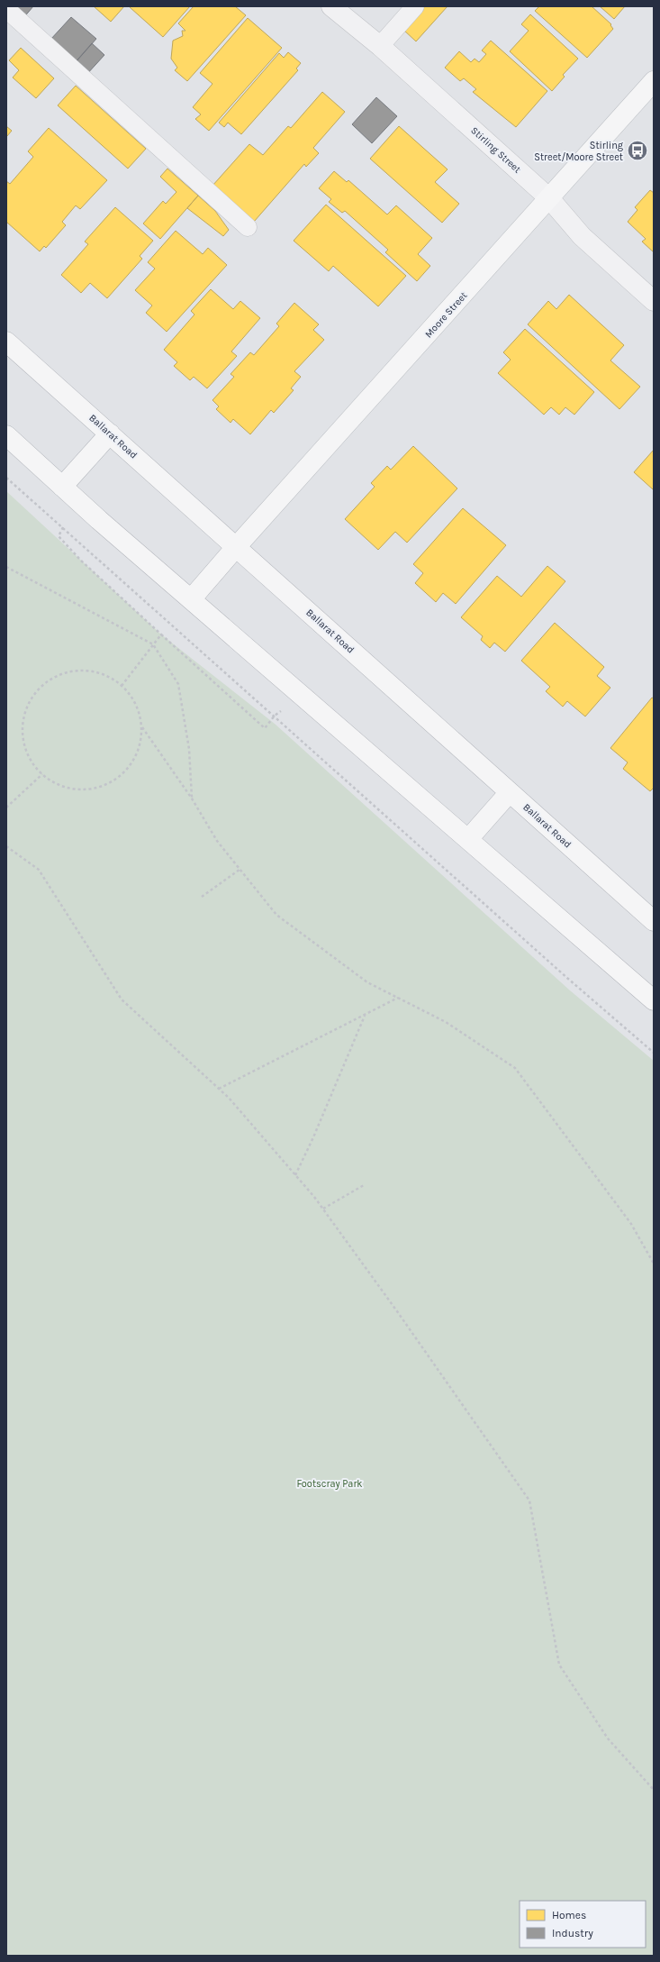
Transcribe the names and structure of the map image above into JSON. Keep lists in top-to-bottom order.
{
  "streets": {
    "main road": ["Moore Street", "Ballarat Road"],
    "street": ["Stirling Street"]
  },
  "crossings": [
    ["Stirling Street", "Moore Street"],
    ["Moore Street", "Ballarat Road"]
  ],
  "parks": ["Footscray Park"],
  "places": {
    "bus stop": ["Stirling Street/Moore Street"]
  },
  "legend": ["Homes", "Industry"]
}
